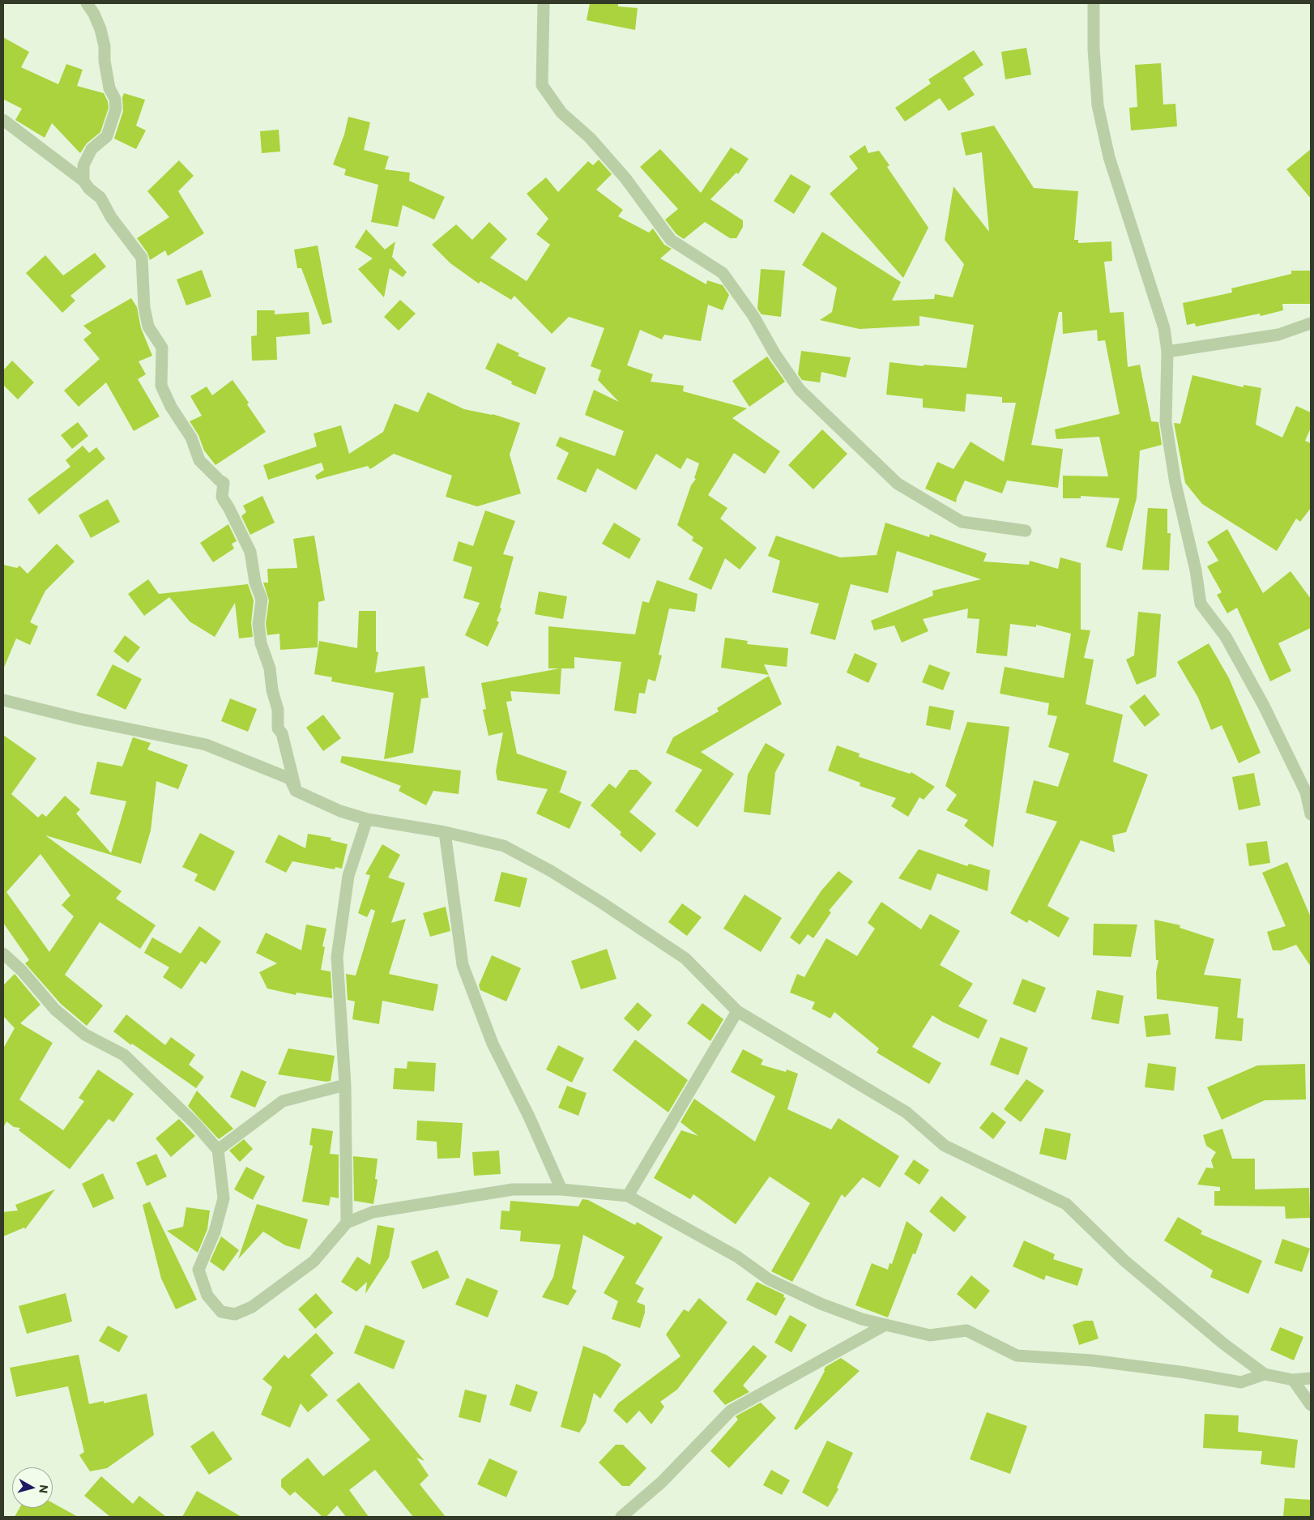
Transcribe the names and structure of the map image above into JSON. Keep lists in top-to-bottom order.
{
  "north": "right"
}
